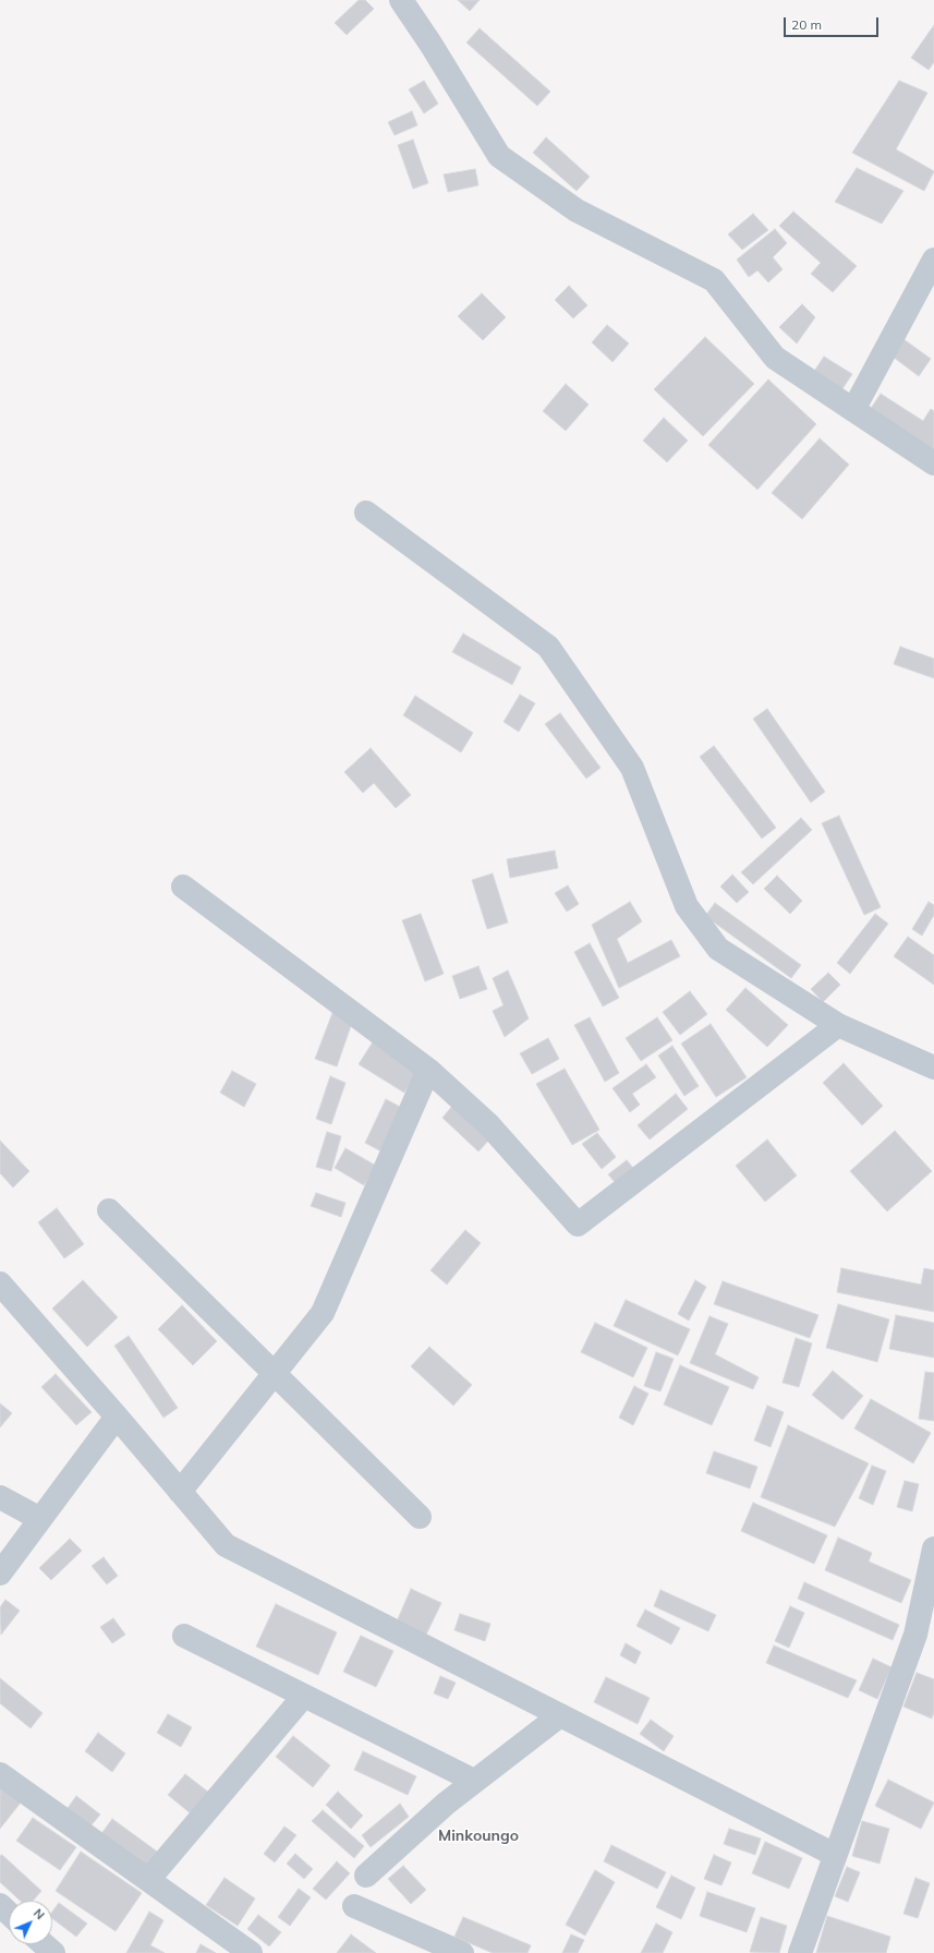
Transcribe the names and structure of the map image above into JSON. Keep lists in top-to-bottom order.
{
  "districts": ["Minkoungo"],
  "scale_bar": "20 m",
  "north": "top right"
}
